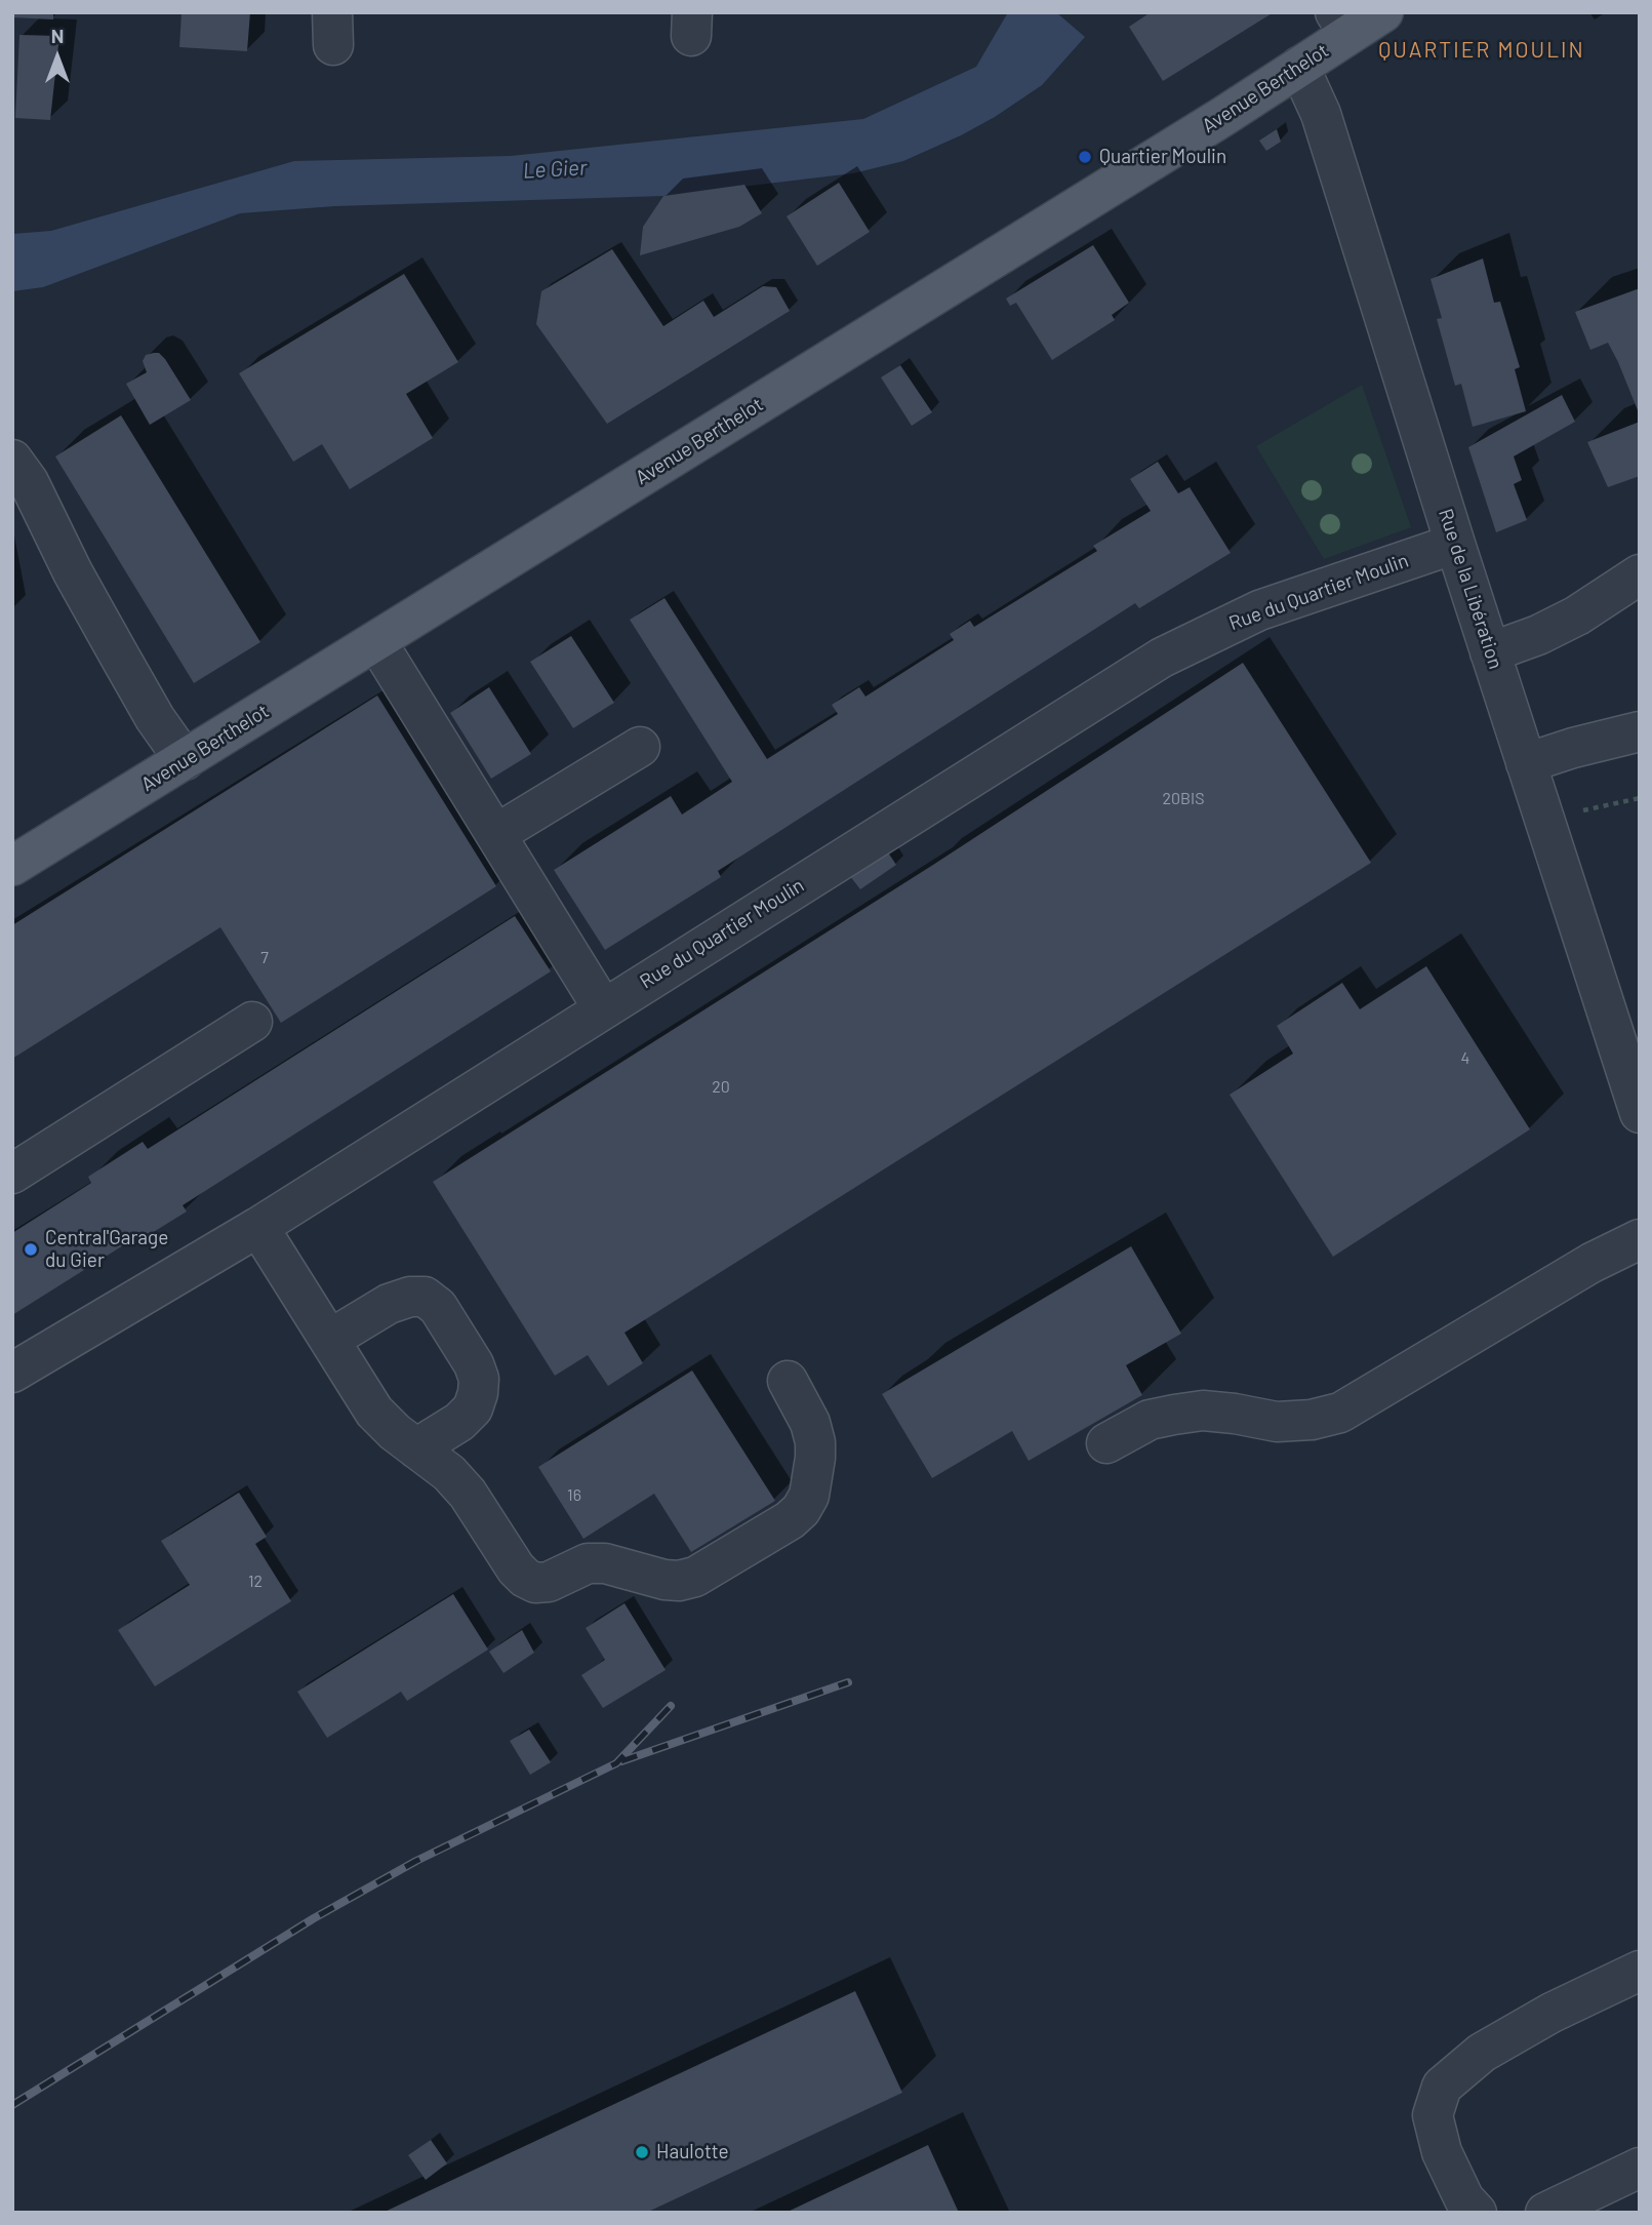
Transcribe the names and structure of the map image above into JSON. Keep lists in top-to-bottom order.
{
  "streets": {
    "main road": ["Avenue Berthelot"],
    "street": ["Rue de la Libération", "Rue du Quartier Moulin"]
  },
  "crossings": [
    ["Avenue Berthelot", "Rue de la Libération"],
    ["Rue de la Libération", "Rue du Quartier Moulin"]
  ],
  "districts": ["QUARTIER MOULIN"],
  "water": ["Le Gier"],
  "places": ["Quartier Moulin", "Central'Garage du Gier", "Haulotte"],
  "house_numbers": [
    "20BIS",
    "7",
    "4",
    "20",
    "16",
    "12"
  ],
  "north": "top"
}
